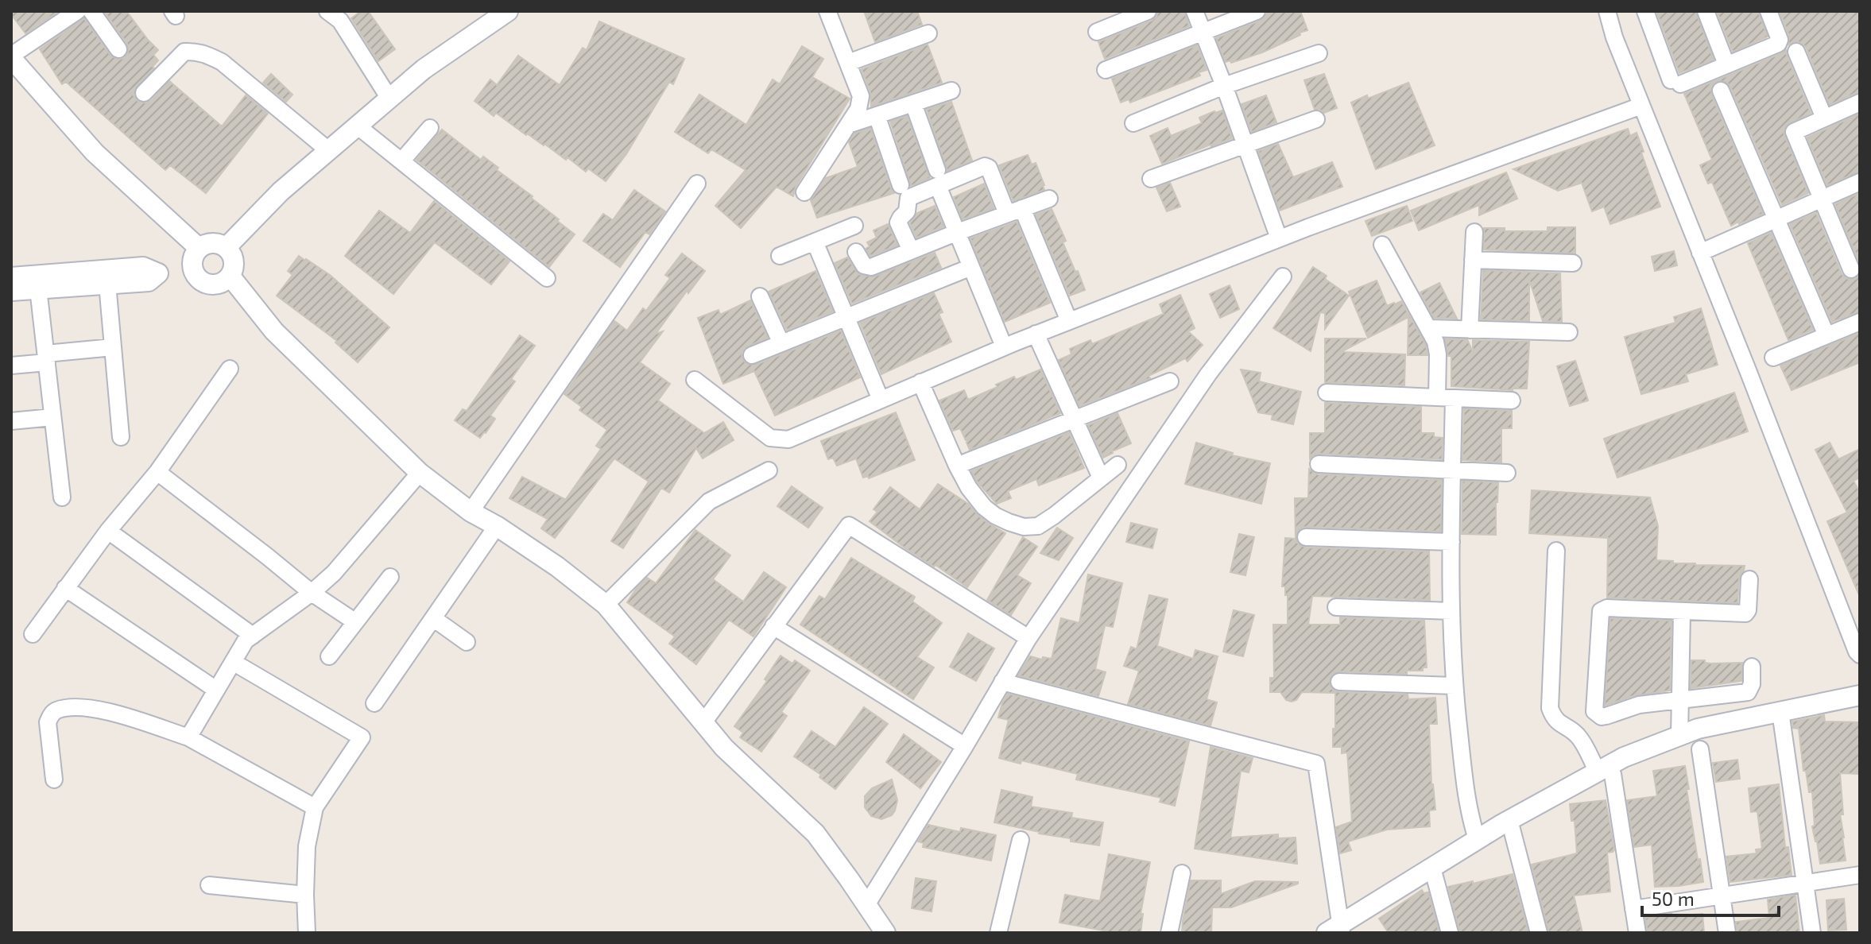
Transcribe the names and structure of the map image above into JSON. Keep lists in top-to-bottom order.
{
  "scale_bar": "50 m"
}
